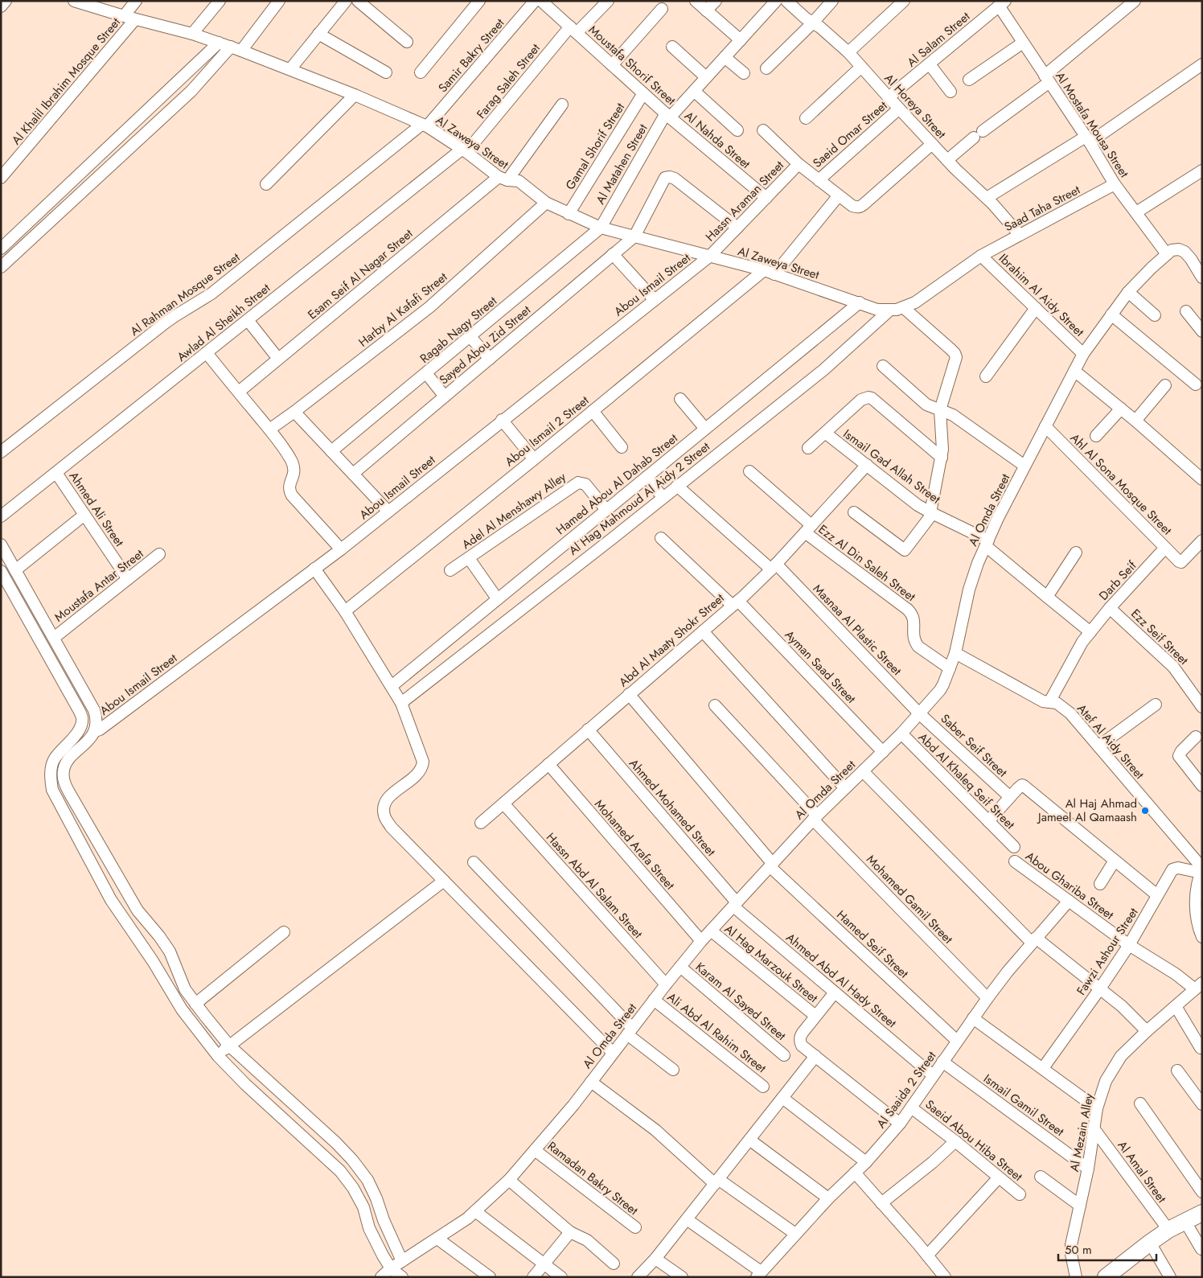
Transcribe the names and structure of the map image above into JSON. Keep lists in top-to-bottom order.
{
  "streets": {
    "street": [
      "Al Salam Street",
      "Samir Bakry Street",
      "Moustafa Shorif Street",
      "Al Khalil Ibrahim Mosque Street",
      "Farag Saleh Street",
      "Al Horeya Street",
      "Al Mostafa Mousa Street",
      "Saeid Omar Street",
      "Al Nahda Street",
      "Al Zaweya Street",
      "Gamal Shorif Street",
      "Al Matahen Street",
      "Hassn Araman Street",
      "Saad Taha Street",
      "Esam Seif Al Nagar Street",
      "Abou Ismail Street",
      "Al Rahman Mosque Street",
      "Ibrahim Al Aidy Street",
      "Harby Al Kafafi Street",
      "Awlad Al Sheikh Street",
      "Ragab Nagy Street",
      "Sayed Abou Zid Street",
      "Abou Ismail 2 Street",
      "Ismail Gad Allah Street",
      "Hamed Abou Al Dahab Street",
      "Ahl Al Sona Mosque Street",
      "Al Hag Mahmoud Al Aidy 2 Street",
      "Ahmed Ali Street",
      "Al Omda Street",
      "Adel Al Menshawy Alley",
      "Ezz Al Din Saleh Street",
      "Darb Seif",
      "Moustafa Antar Street",
      "Masnaa Al Plastic Street",
      "Ezz Seif Street",
      "Abd Al Maaty Shokr Street",
      "Ayman Saad Street",
      "Atef Al Aidy Street",
      "Saber Seif Street",
      "Abd Al Khaleq Seif Street",
      "Ahmed Mohamed Street",
      "Mohamed Arafa Street",
      "Hassn Abd Al Salam Street",
      "Abou Ghariba Street",
      "Mohamed Gamil Street",
      "Hamed Seif Street",
      "Fawzi Ashour Street",
      "Al Hag Marzouk Street",
      "Ahmed Abd Al Hady Street",
      "Karam Al Sayed Street",
      "Ali Abd Al Rahim Street",
      "Al Saaida 2 Street",
      "Ismail Gamil Street",
      "Al Mezain Alley",
      "Saeid Abou Hiba Street",
      "Al Amal Street",
      "Ramadan Bakry Street"
    ]
  },
  "crossings": [
    ["Al Salam Street", "Al Horeya Street"],
    ["Al Salam Street", "Al Mostafa Mousa Street"],
    ["Samir Bakry Street", "Moustafa Shorif Street"],
    ["Samir Bakry Street", "Al Zaweya Street"],
    ["Samir Bakry Street", "Al Rahman Mosque Street"],
    ["Moustafa Shorif Street", "Farag Saleh Street"],
    ["Moustafa Shorif Street", "Al Nahda Street"],
    ["Moustafa Shorif Street", "Gamal Shorif Street"],
    ["Moustafa Shorif Street", "Al Matahen Street"],
    ["Al Khalil Ibrahim Mosque Street", "Al Zaweya Street"],
    ["Farag Saleh Street", "Al Zaweya Street"],
    ["Farag Saleh Street", "Awlad Al Sheikh Street"],
    ["Al Horeya Street", "Saeid Omar Street"],
    ["Al Horeya Street", "Saad Taha Street"],
    ["Al Mostafa Mousa Street", "Saad Taha Street"],
    ["Al Mostafa Mousa Street", "Al Omda Street"],
    ["Al Nahda Street", "Al Matahen Street"],
    ["Al Nahda Street", "Hassn Araman Street"],
    ["Al Zaweya Street", "Gamal Shorif Street"],
    ["Al Zaweya Street", "Al Matahen Street"],
    ["Al Zaweya Street", "Hassn Araman Street"],
    ["Al Zaweya Street", "Saad Taha Street"],
    ["Al Zaweya Street", "Esam Seif Al Nagar Street"],
    ["Al Zaweya Street", "Abou Ismail Street"],
    ["Al Zaweya Street", "Al Rahman Mosque Street"],
    ["Al Zaweya Street", "Ibrahim Al Aidy Street"],
    ["Al Zaweya Street", "Harby Al Kafafi Street"],
    ["Al Zaweya Street", "Awlad Al Sheikh Street"],
    ["Al Zaweya Street", "Ragab Nagy Street"],
    ["Al Zaweya Street", "Sayed Abou Zid Street"],
    ["Al Zaweya Street", "Abou Ismail 2 Street"],
    ["Al Zaweya Street", "Hamed Abou Al Dahab Street"],
    ["Al Zaweya Street", "Al Hag Mahmoud Al Aidy 2 Street"],
    ["Al Matahen Street", "Ragab Nagy Street"],
    ["Hassn Araman Street", "Abou Ismail Street"],
    ["Saad Taha Street", "Ibrahim Al Aidy Street"],
    ["Ibrahim Al Aidy Street", "Al Omda Street"],
    ["Awlad Al Sheikh Street", "Ahmed Ali Street"],
    ["Ismail Gad Allah Street", "Al Omda Street"],
    ["Ismail Gad Allah Street", "Abd Al Maaty Shokr Street"],
    ["Hamed Abou Al Dahab Street", "Adel Al Menshawy Alley"],
    ["Ahl Al Sona Mosque Street", "Al Omda Street"],
    ["Ahl Al Sona Mosque Street", "Darb Seif"],
    ["Al Hag Mahmoud Al Aidy 2 Street", "Masnaa Al Plastic Street"],
    ["Ahmed Ali Street", "Moustafa Antar Street"],
    ["Al Omda Street", "Ezz Al Din Saleh Street"],
    ["Al Omda Street", "Masnaa Al Plastic Street"],
    ["Al Omda Street", "Ayman Saad Street"],
    ["Al Omda Street", "Atef Al Aidy Street"],
    ["Al Omda Street", "Saber Seif Street"],
    ["Al Omda Street", "Abd Al Khaleq Seif Street"],
    ["Al Omda Street", "Ahmed Mohamed Street"],
    ["Al Omda Street", "Mohamed Arafa Street"],
    ["Al Omda Street", "Hassn Abd Al Salam Street"],
    ["Al Omda Street", "Mohamed Gamil Street"],
    ["Al Omda Street", "Hamed Seif Street"],
    ["Al Omda Street", "Al Hag Marzouk Street"],
    ["Al Omda Street", "Ahmed Abd Al Hady Street"],
    ["Al Omda Street", "Karam Al Sayed Street"],
    ["Al Omda Street", "Ali Abd Al Rahim Street"],
    ["Al Omda Street", "Ramadan Bakry Street"],
    ["Ezz Al Din Saleh Street", "Abd Al Maaty Shokr Street"],
    ["Darb Seif", "Ezz Seif Street"],
    ["Darb Seif", "Atef Al Aidy Street"],
    ["Masnaa Al Plastic Street", "Abd Al Maaty Shokr Street"],
    ["Masnaa Al Plastic Street", "Saber Seif Street"],
    ["Abd Al Maaty Shokr Street", "Ayman Saad Street"],
    ["Abd Al Maaty Shokr Street", "Ahmed Mohamed Street"],
    ["Abd Al Maaty Shokr Street", "Mohamed Arafa Street"],
    ["Abd Al Maaty Shokr Street", "Hassn Abd Al Salam Street"],
    ["Abd Al Maaty Shokr Street", "Hamed Seif Street"],
    ["Atef Al Aidy Street", "Fawzi Ashour Street"],
    ["Ahmed Mohamed Street", "Ahmed Abd Al Hady Street"],
    ["Abou Ghariba Street", "Fawzi Ashour Street"],
    ["Abou Ghariba Street", "Al Saaida 2 Street"],
    ["Abou Ghariba Street", "Al Mezain Alley"],
    ["Mohamed Gamil Street", "Al Saaida 2 Street"],
    ["Hamed Seif Street", "Al Saaida 2 Street"],
    ["Ahmed Abd Al Hady Street", "Al Saaida 2 Street"],
    ["Al Saaida 2 Street", "Ismail Gamil Street"],
    ["Al Saaida 2 Street", "Saeid Abou Hiba Street"],
    ["Ismail Gamil Street", "Al Mezain Alley"],
    ["Al Mezain Alley", "Al Amal Street"]
  ],
  "places": ["Al Haj Ahmad Jameel Al Qamaash"],
  "scale_bar": "50 m"
}
